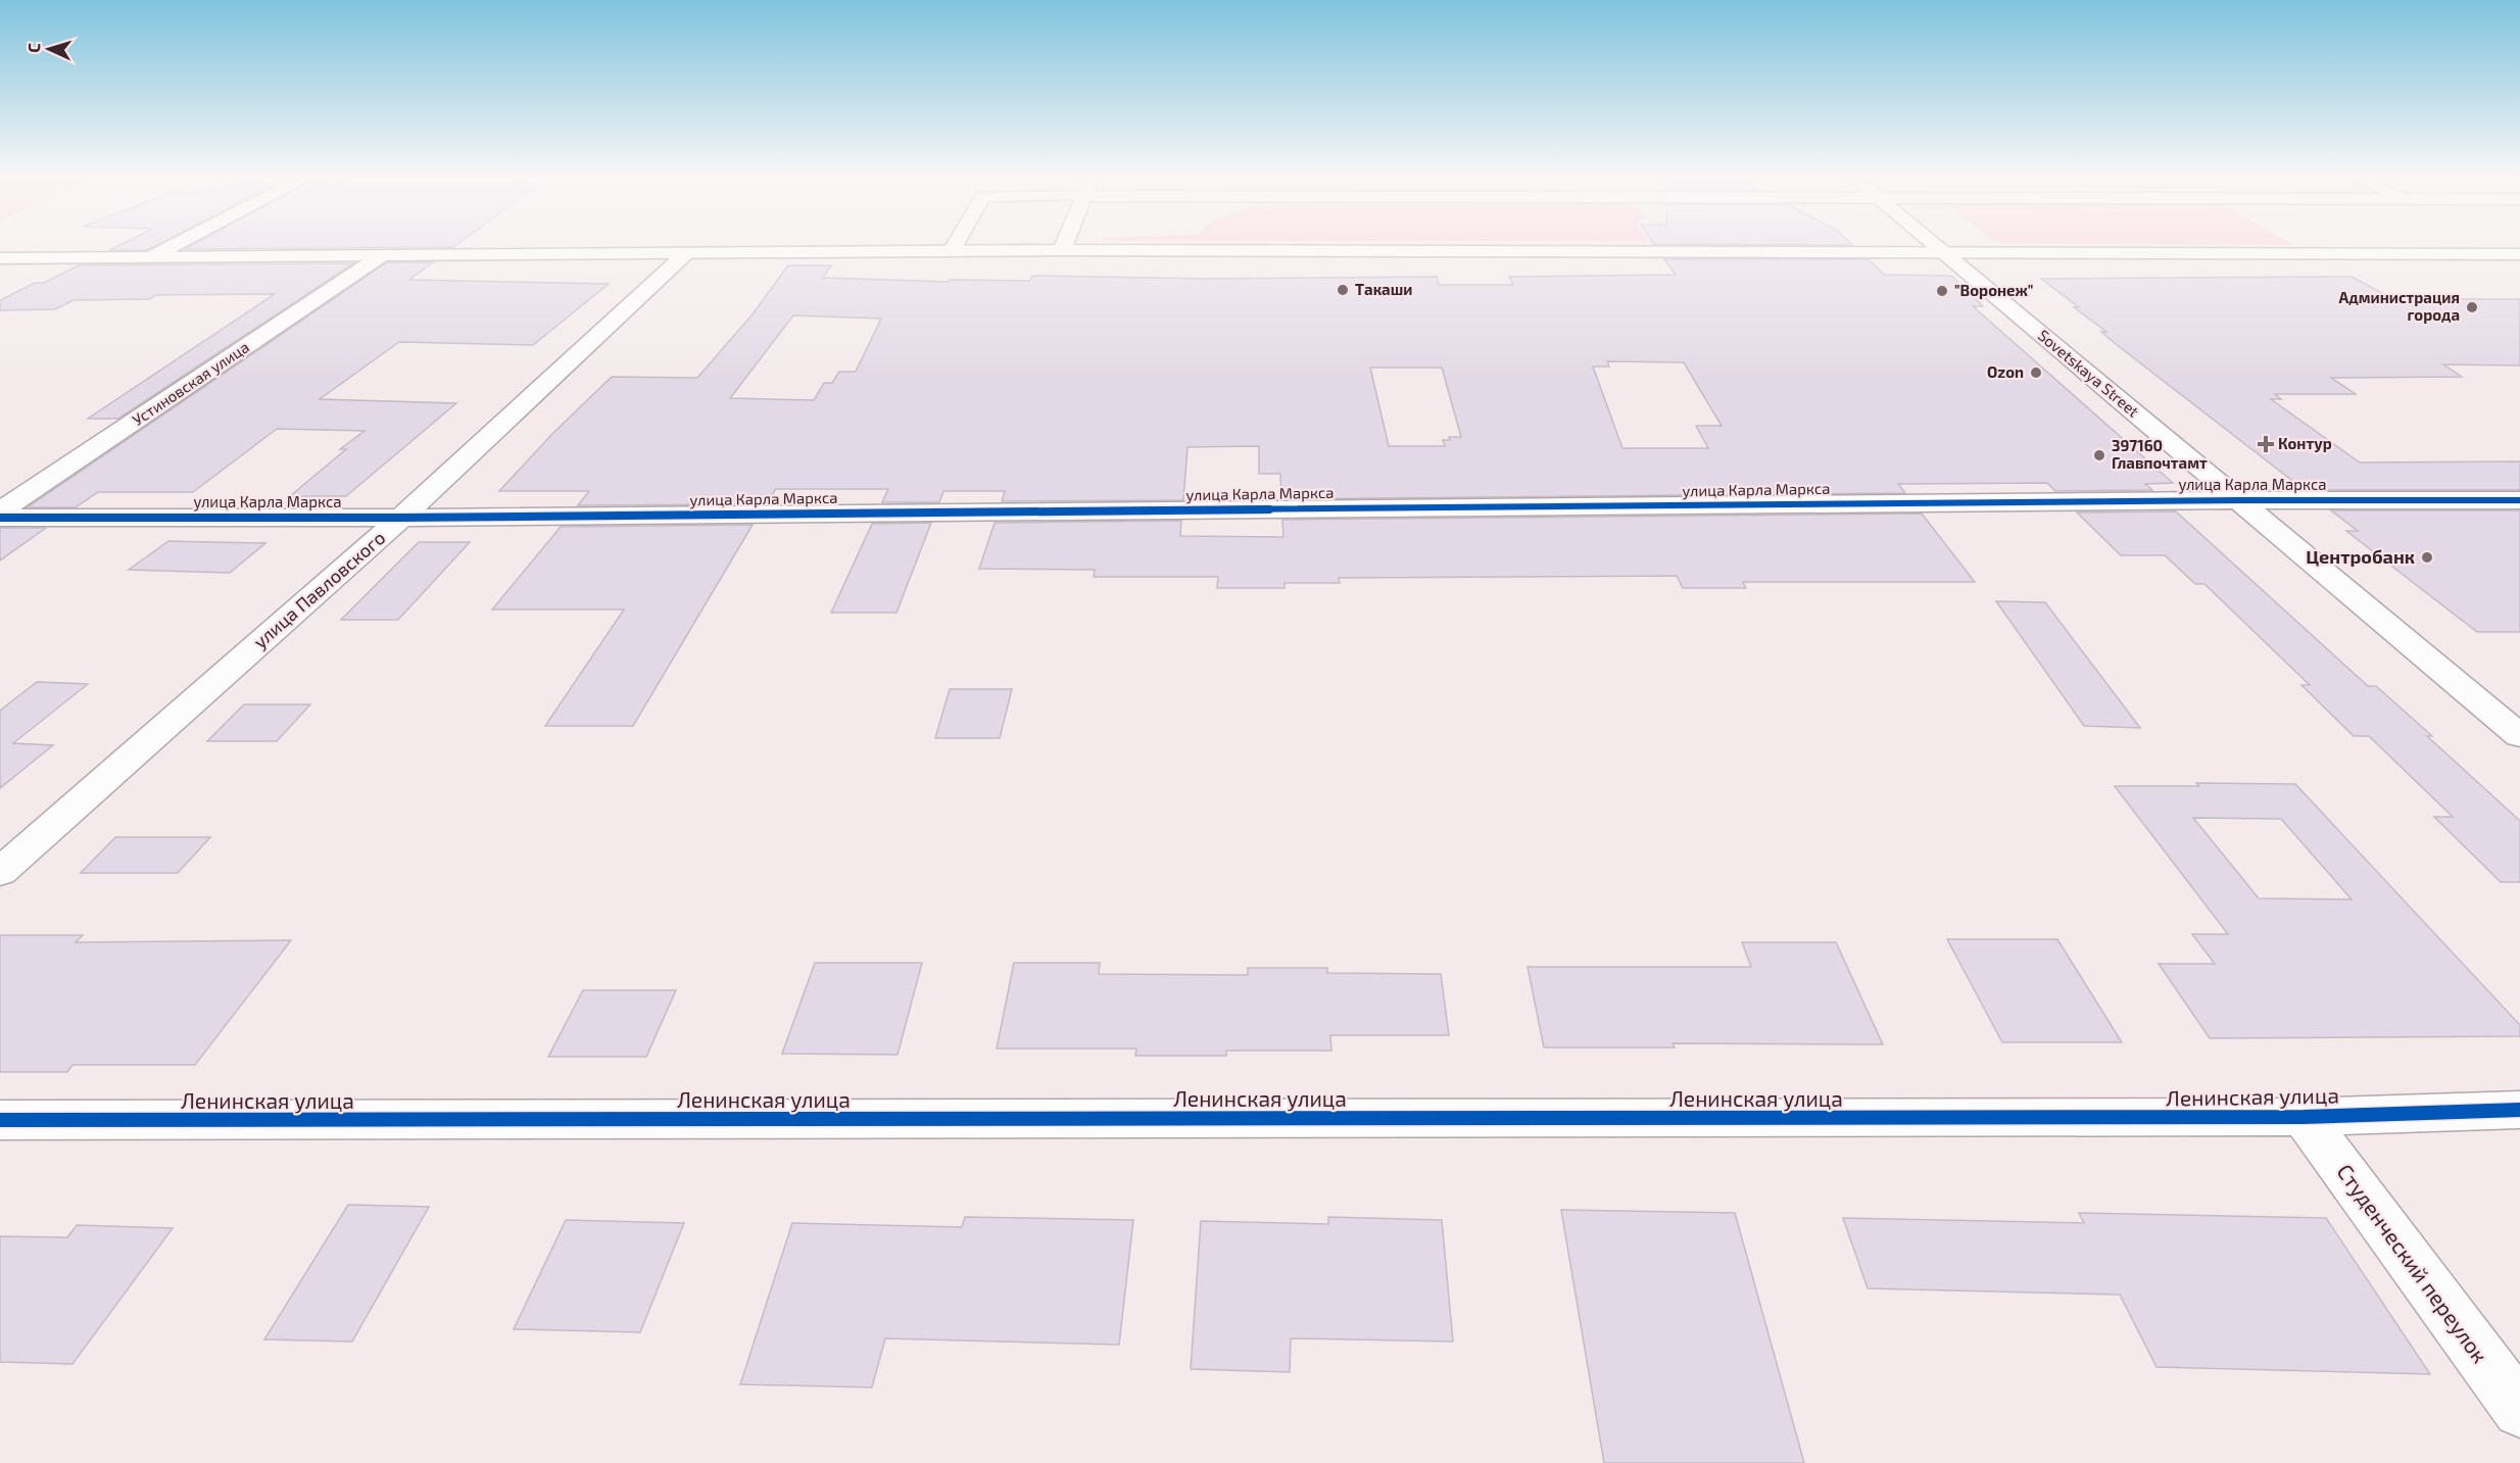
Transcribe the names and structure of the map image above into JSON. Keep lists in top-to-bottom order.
{
  "streets": {
    "street": [
      "Sovetskaya Street",
      "Устиновская улица",
      "улица Карла Маркса",
      "улица Павловского",
      "Ленинская улица",
      "Студенческий переулок"
    ]
  },
  "crossings": [
    ["Sovetskaya Street", "улица Карла Маркса"],
    ["Устиновская улица", "улица Карла Маркса"],
    ["улица Карла Маркса", "улица Павловского"],
    ["Ленинская улица", "Студенческий переулок"]
  ],
  "places": {
    "other": [
      "Такаши",
      "\"Воронеж\"",
      "Администрация города",
      "Ozon",
      "397160 Главпочтамт",
      "Центробанк"
    ],
    "health": ["Контур"]
  },
  "north": "left"
}
